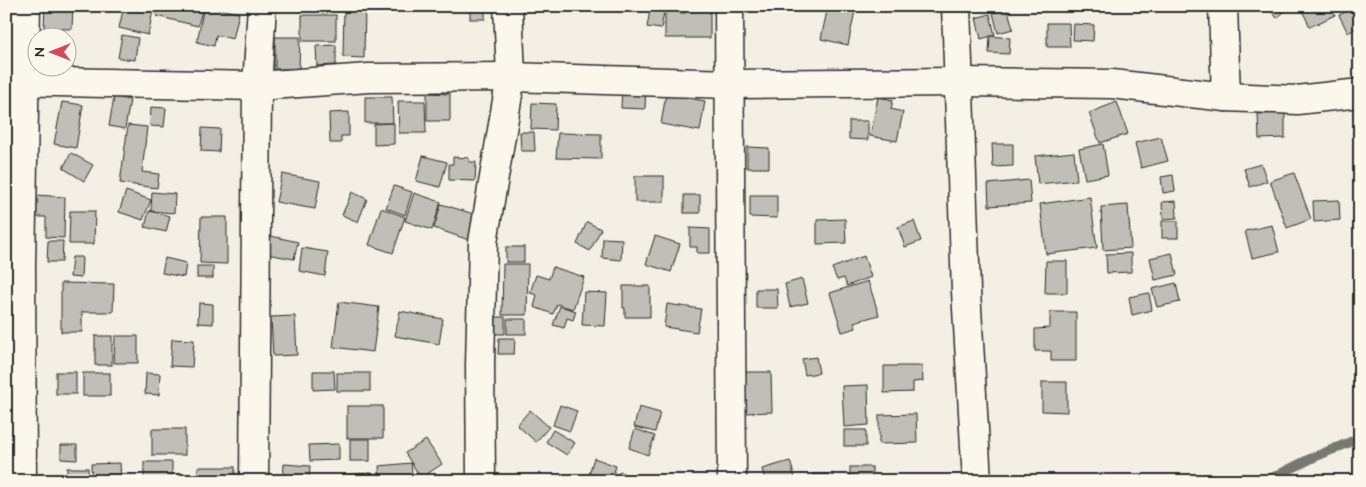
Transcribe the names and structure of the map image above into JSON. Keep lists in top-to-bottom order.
{
  "north": "left"
}
